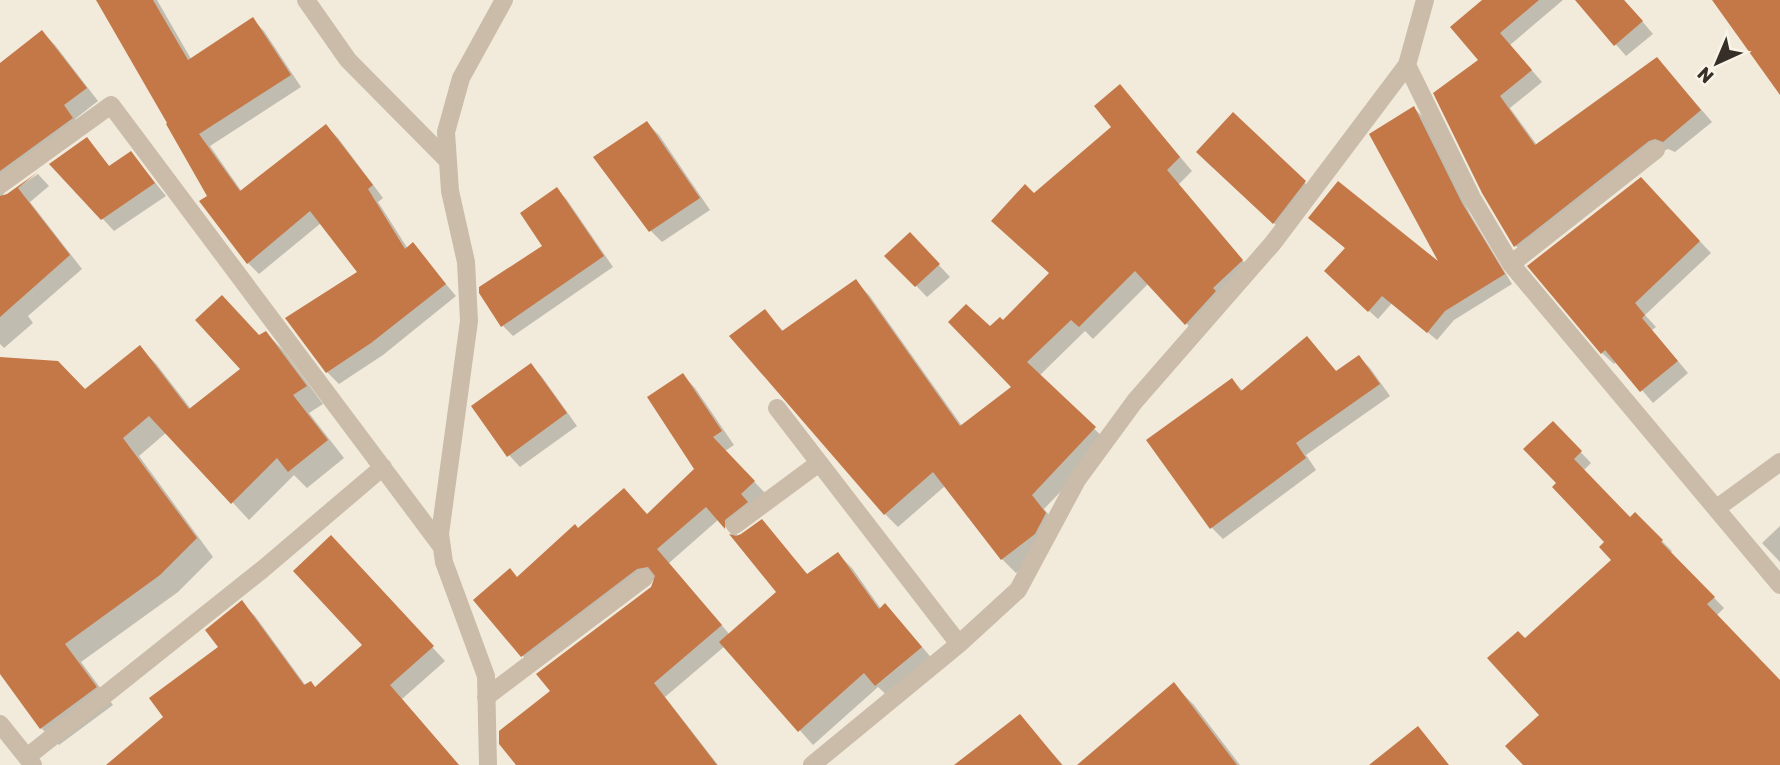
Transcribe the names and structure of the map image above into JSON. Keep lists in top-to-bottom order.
{
  "north": "bottom left"
}
